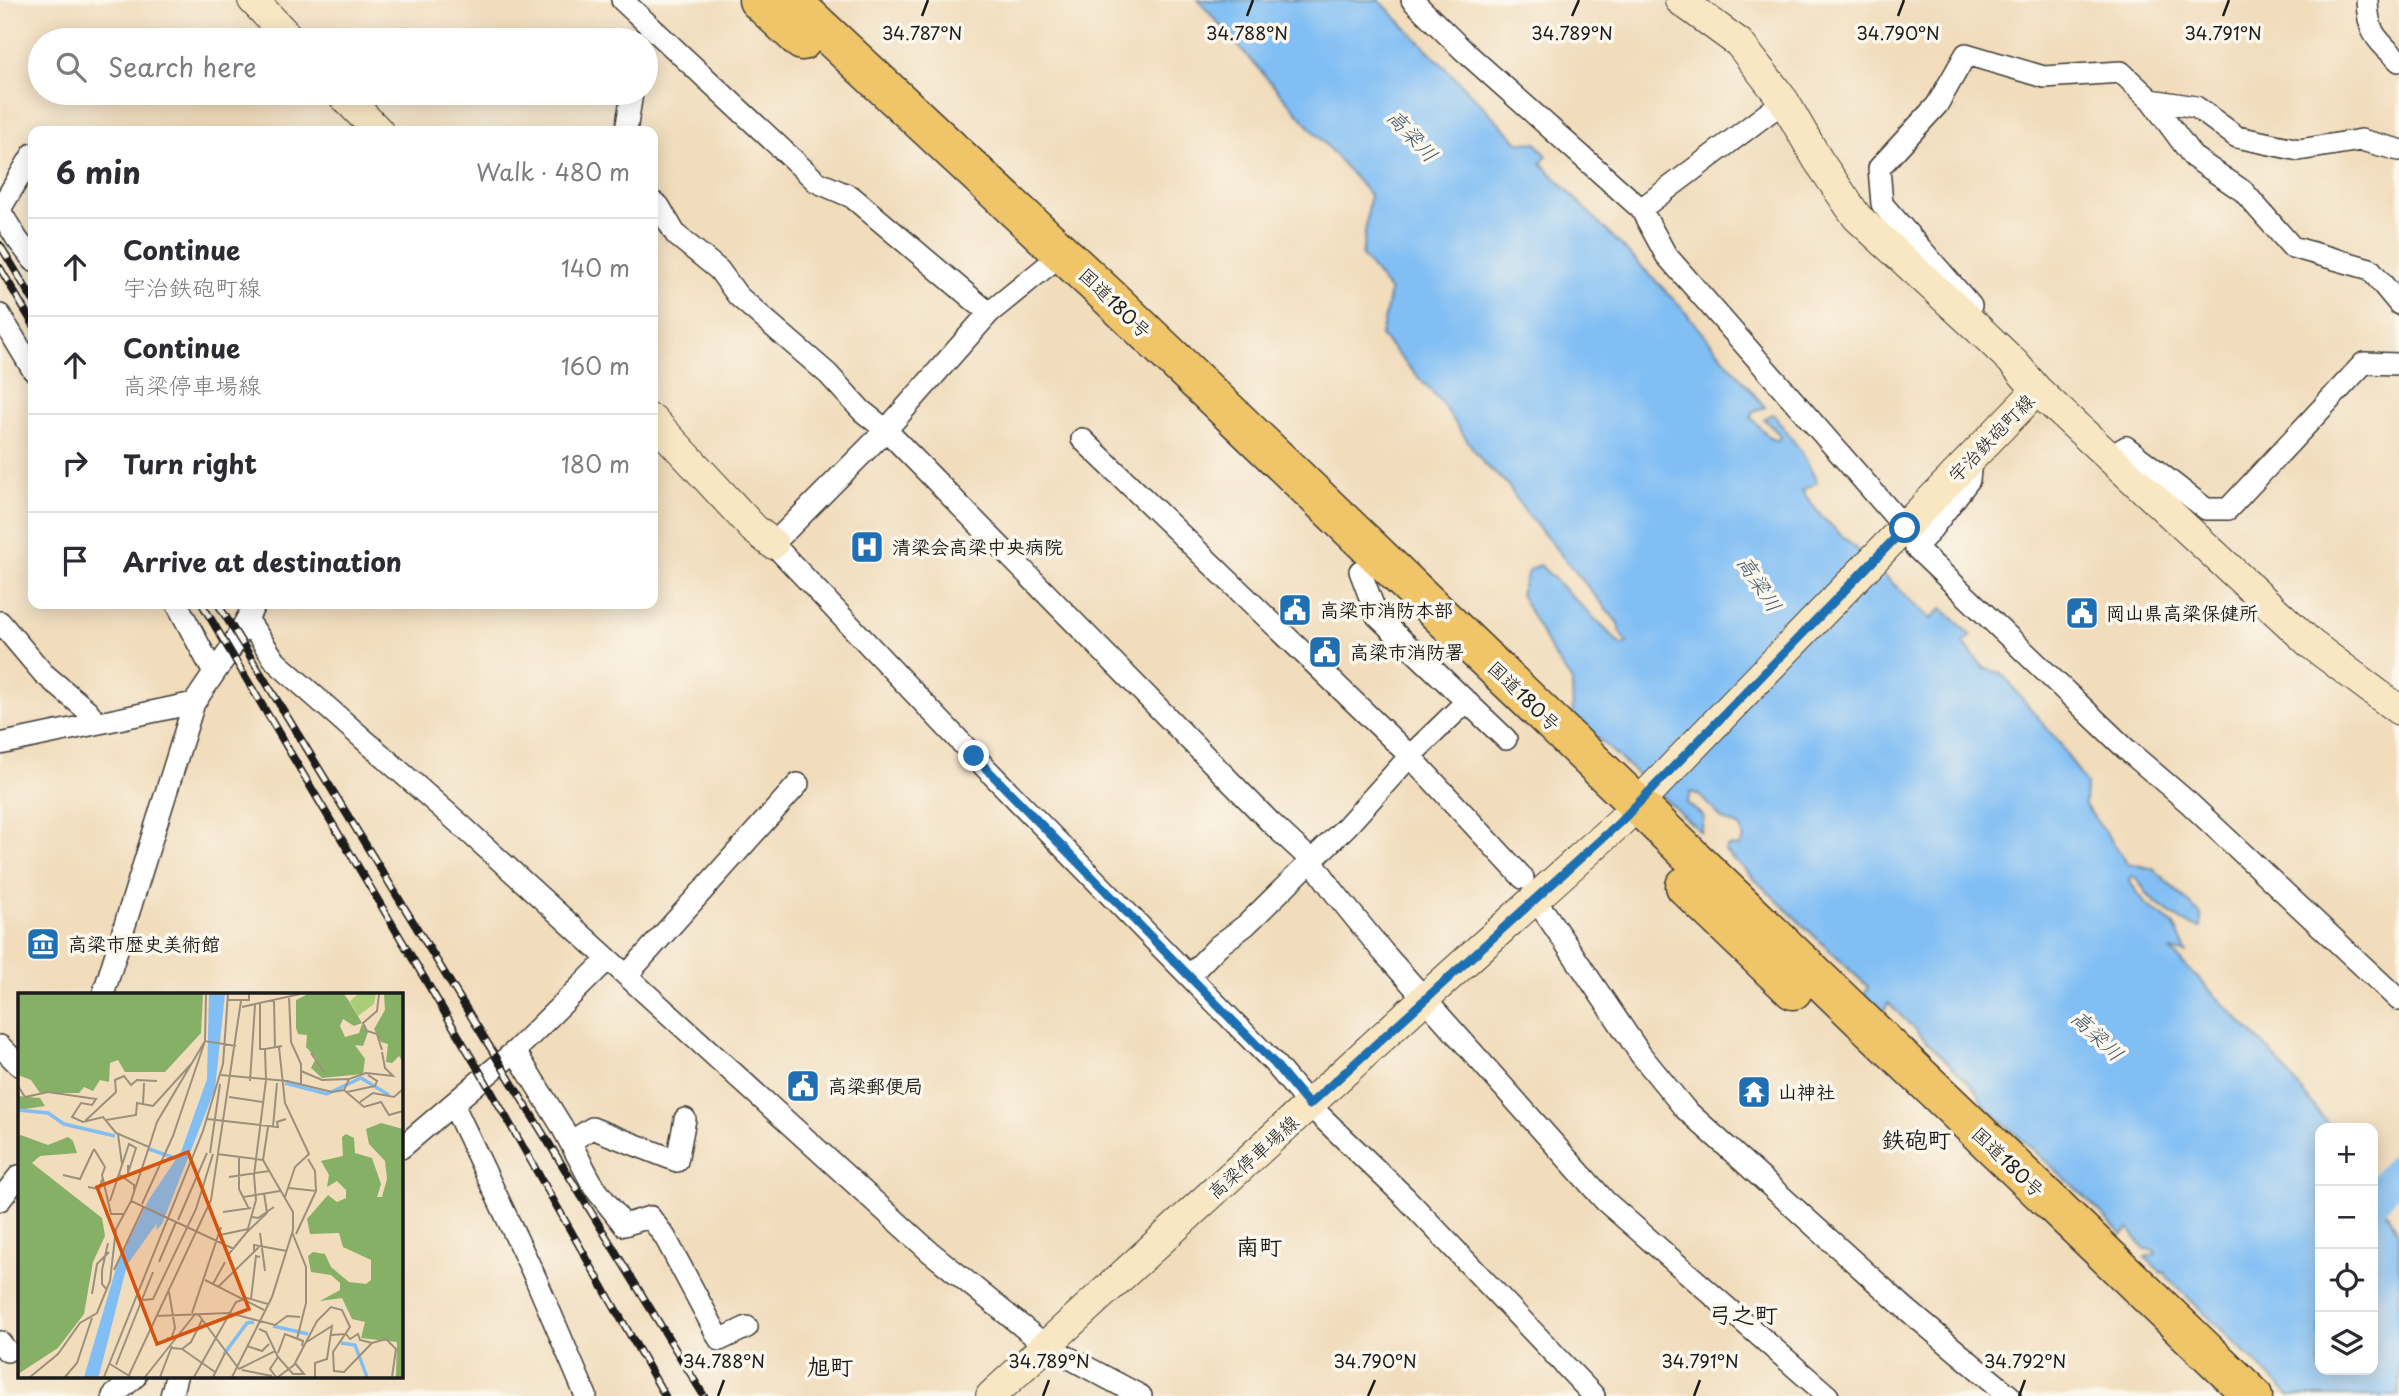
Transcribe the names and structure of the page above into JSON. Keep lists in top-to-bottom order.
{
  "streets": {
    "highway": ["国道180号"],
    "main road": ["宇治鉄砲町線", "高梁停車場線"]
  },
  "crossings": [
    ["国道180号", "宇治鉄砲町線"],
    ["国道180号", "高梁停車場線"],
    ["宇治鉄砲町線", "高梁停車場線"]
  ],
  "districts": [
    "鉄砲町",
    "南町",
    "弓之町",
    "旭町"
  ],
  "water": ["高梁川"],
  "places": {
    "hospital": ["清梁会高梁中央病院"],
    "public building": [
      "高梁市消防本部",
      "岡山県高梁保健所",
      "高梁市消防署",
      "高梁郵便局"
    ],
    "museum": ["高梁市歴史美術館"],
    "temple": ["山神社"]
  },
  "page": {
    "search": "Search here",
    "heading": ["6 min", "Walk · 480 m"],
    "list": [
      ["Continue", "宇治鉄砲町線", "140 m"],
      ["Continue", "高梁停車場線", "160 m"],
      ["Turn right", "180 m"],
      "Arrive at destination"
    ],
    "map_buttons": ["+", "−"]
  },
  "coordinates": [
    "34.788°N",
    "34.789°N",
    "34.790°N",
    "34.791°N",
    "34.787°N",
    "34.792°N"
  ]
}
